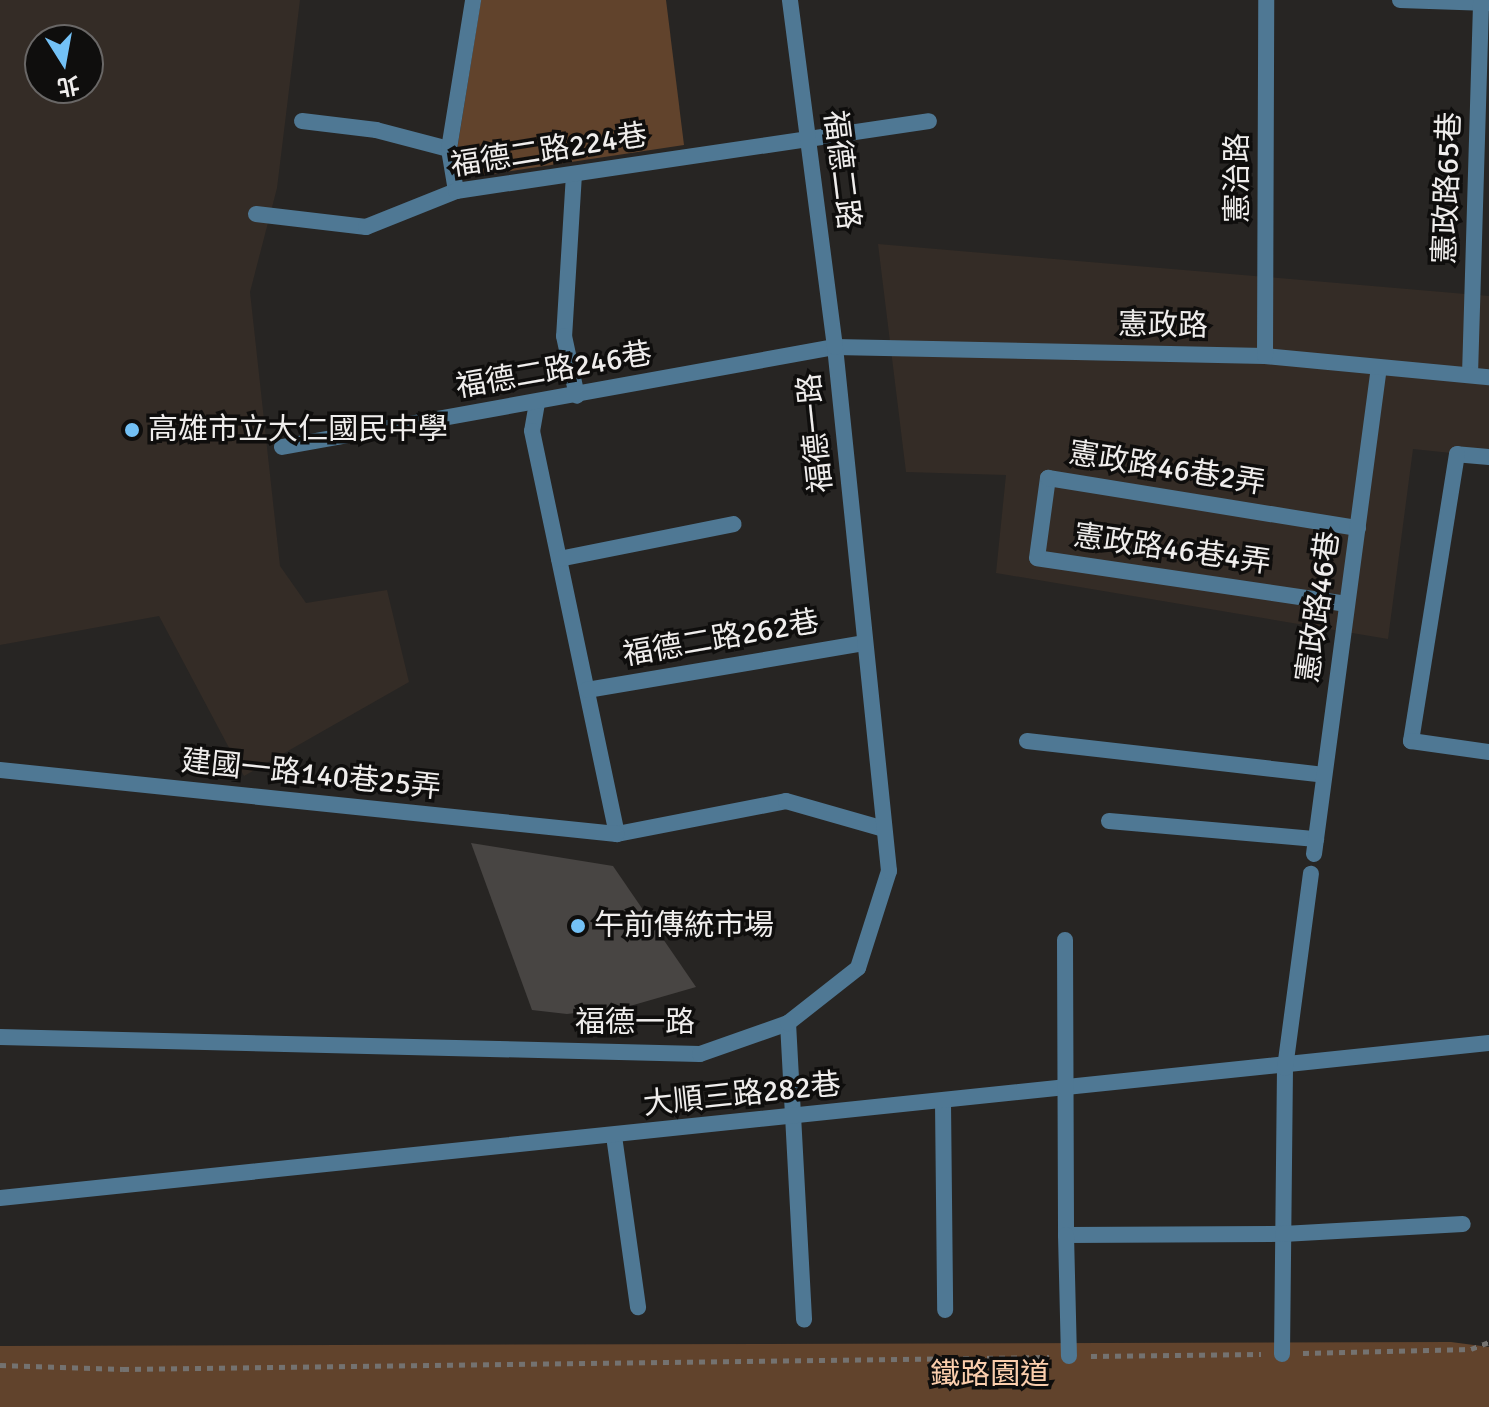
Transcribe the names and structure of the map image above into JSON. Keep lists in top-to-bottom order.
{
  "streets": {
    "street": [
      "福德二路224巷",
      "福德二路",
      "憲治路",
      "憲政路65巷",
      "憲政路",
      "福德二路246巷",
      "福德一路",
      "憲政路46巷2弄",
      "憲政路46巷4弄",
      "憲政路46巷",
      "福德二路262巷",
      "建國一路140巷25弄",
      "大順三路282巷"
    ]
  },
  "crossings": [
    ["福德二路224巷", "福德二路"],
    ["福德二路", "憲政路"],
    ["福德二路", "福德二路246巷"],
    ["福德二路", "福德一路"],
    ["憲治路", "憲政路"],
    ["憲政路65巷", "憲政路"],
    ["憲政路", "福德二路246巷"],
    ["憲政路", "福德一路"],
    ["憲政路", "憲政路46巷"],
    ["福德二路246巷", "福德一路"],
    ["福德一路", "福德二路262巷"],
    ["福德一路", "建國一路140巷25弄"],
    ["憲政路46巷2弄", "憲政路46巷4弄"],
    ["憲政路46巷2弄", "憲政路46巷"],
    ["憲政路46巷4弄", "憲政路46巷"]
  ],
  "parks": ["鐵路園道"],
  "places": ["高雄市立大仁國民中學", "午前傳統市場"],
  "north": "bottom"
}
